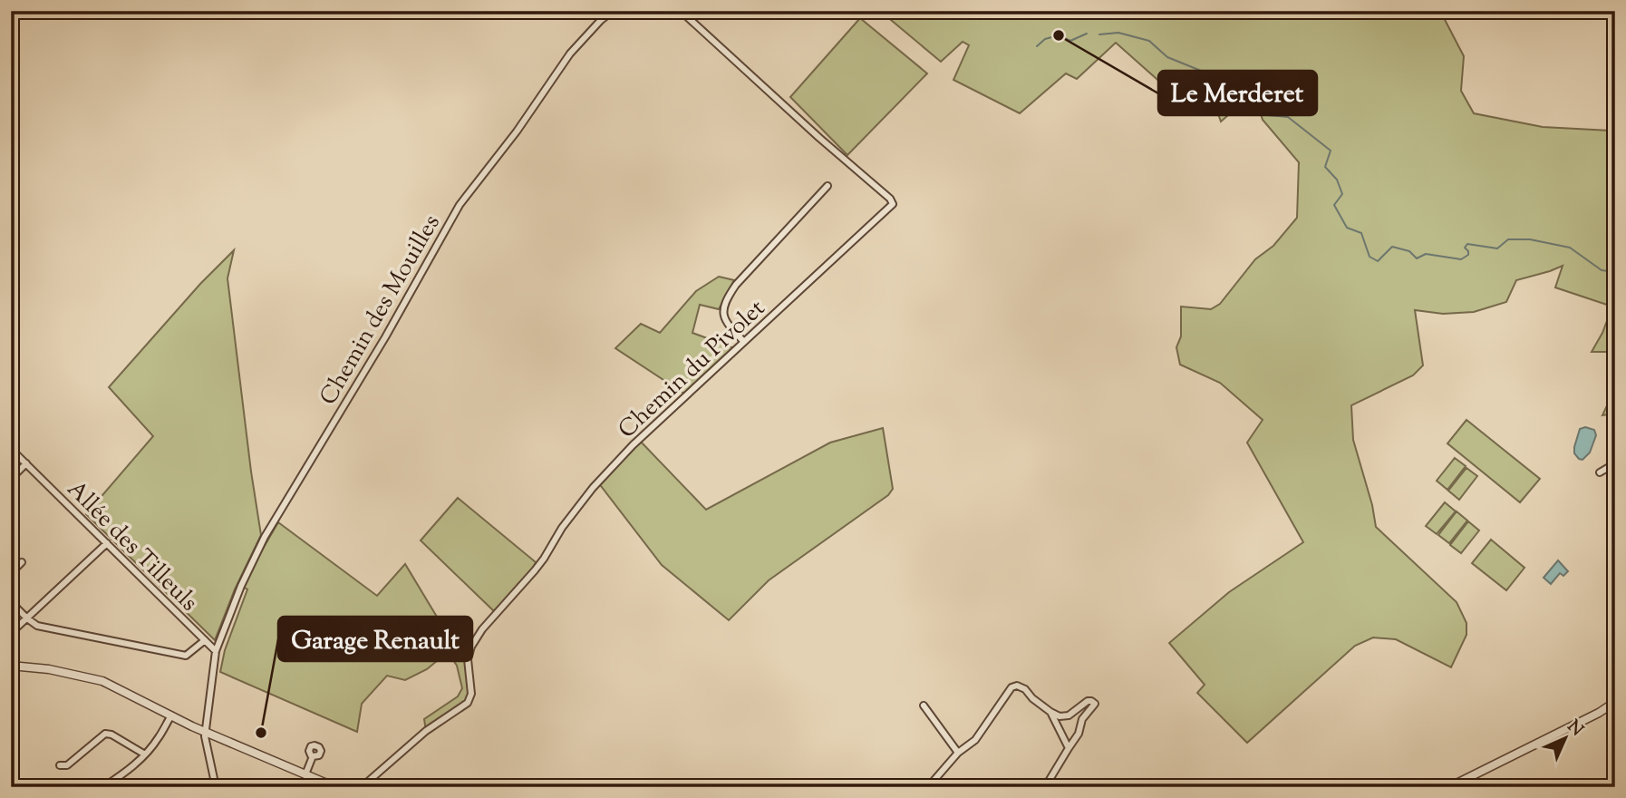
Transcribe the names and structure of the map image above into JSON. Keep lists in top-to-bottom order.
{
  "streets": {
    "street": ["Chemin des Mouilles", "Chemin du Pivolet", "Allée des Tilleuls"]
  },
  "crossings": [
    ["Chemin des Mouilles", "Allée des Tilleuls"]
  ],
  "places": ["Le Merderet", "Garage Renault"],
  "north": "top right"
}
